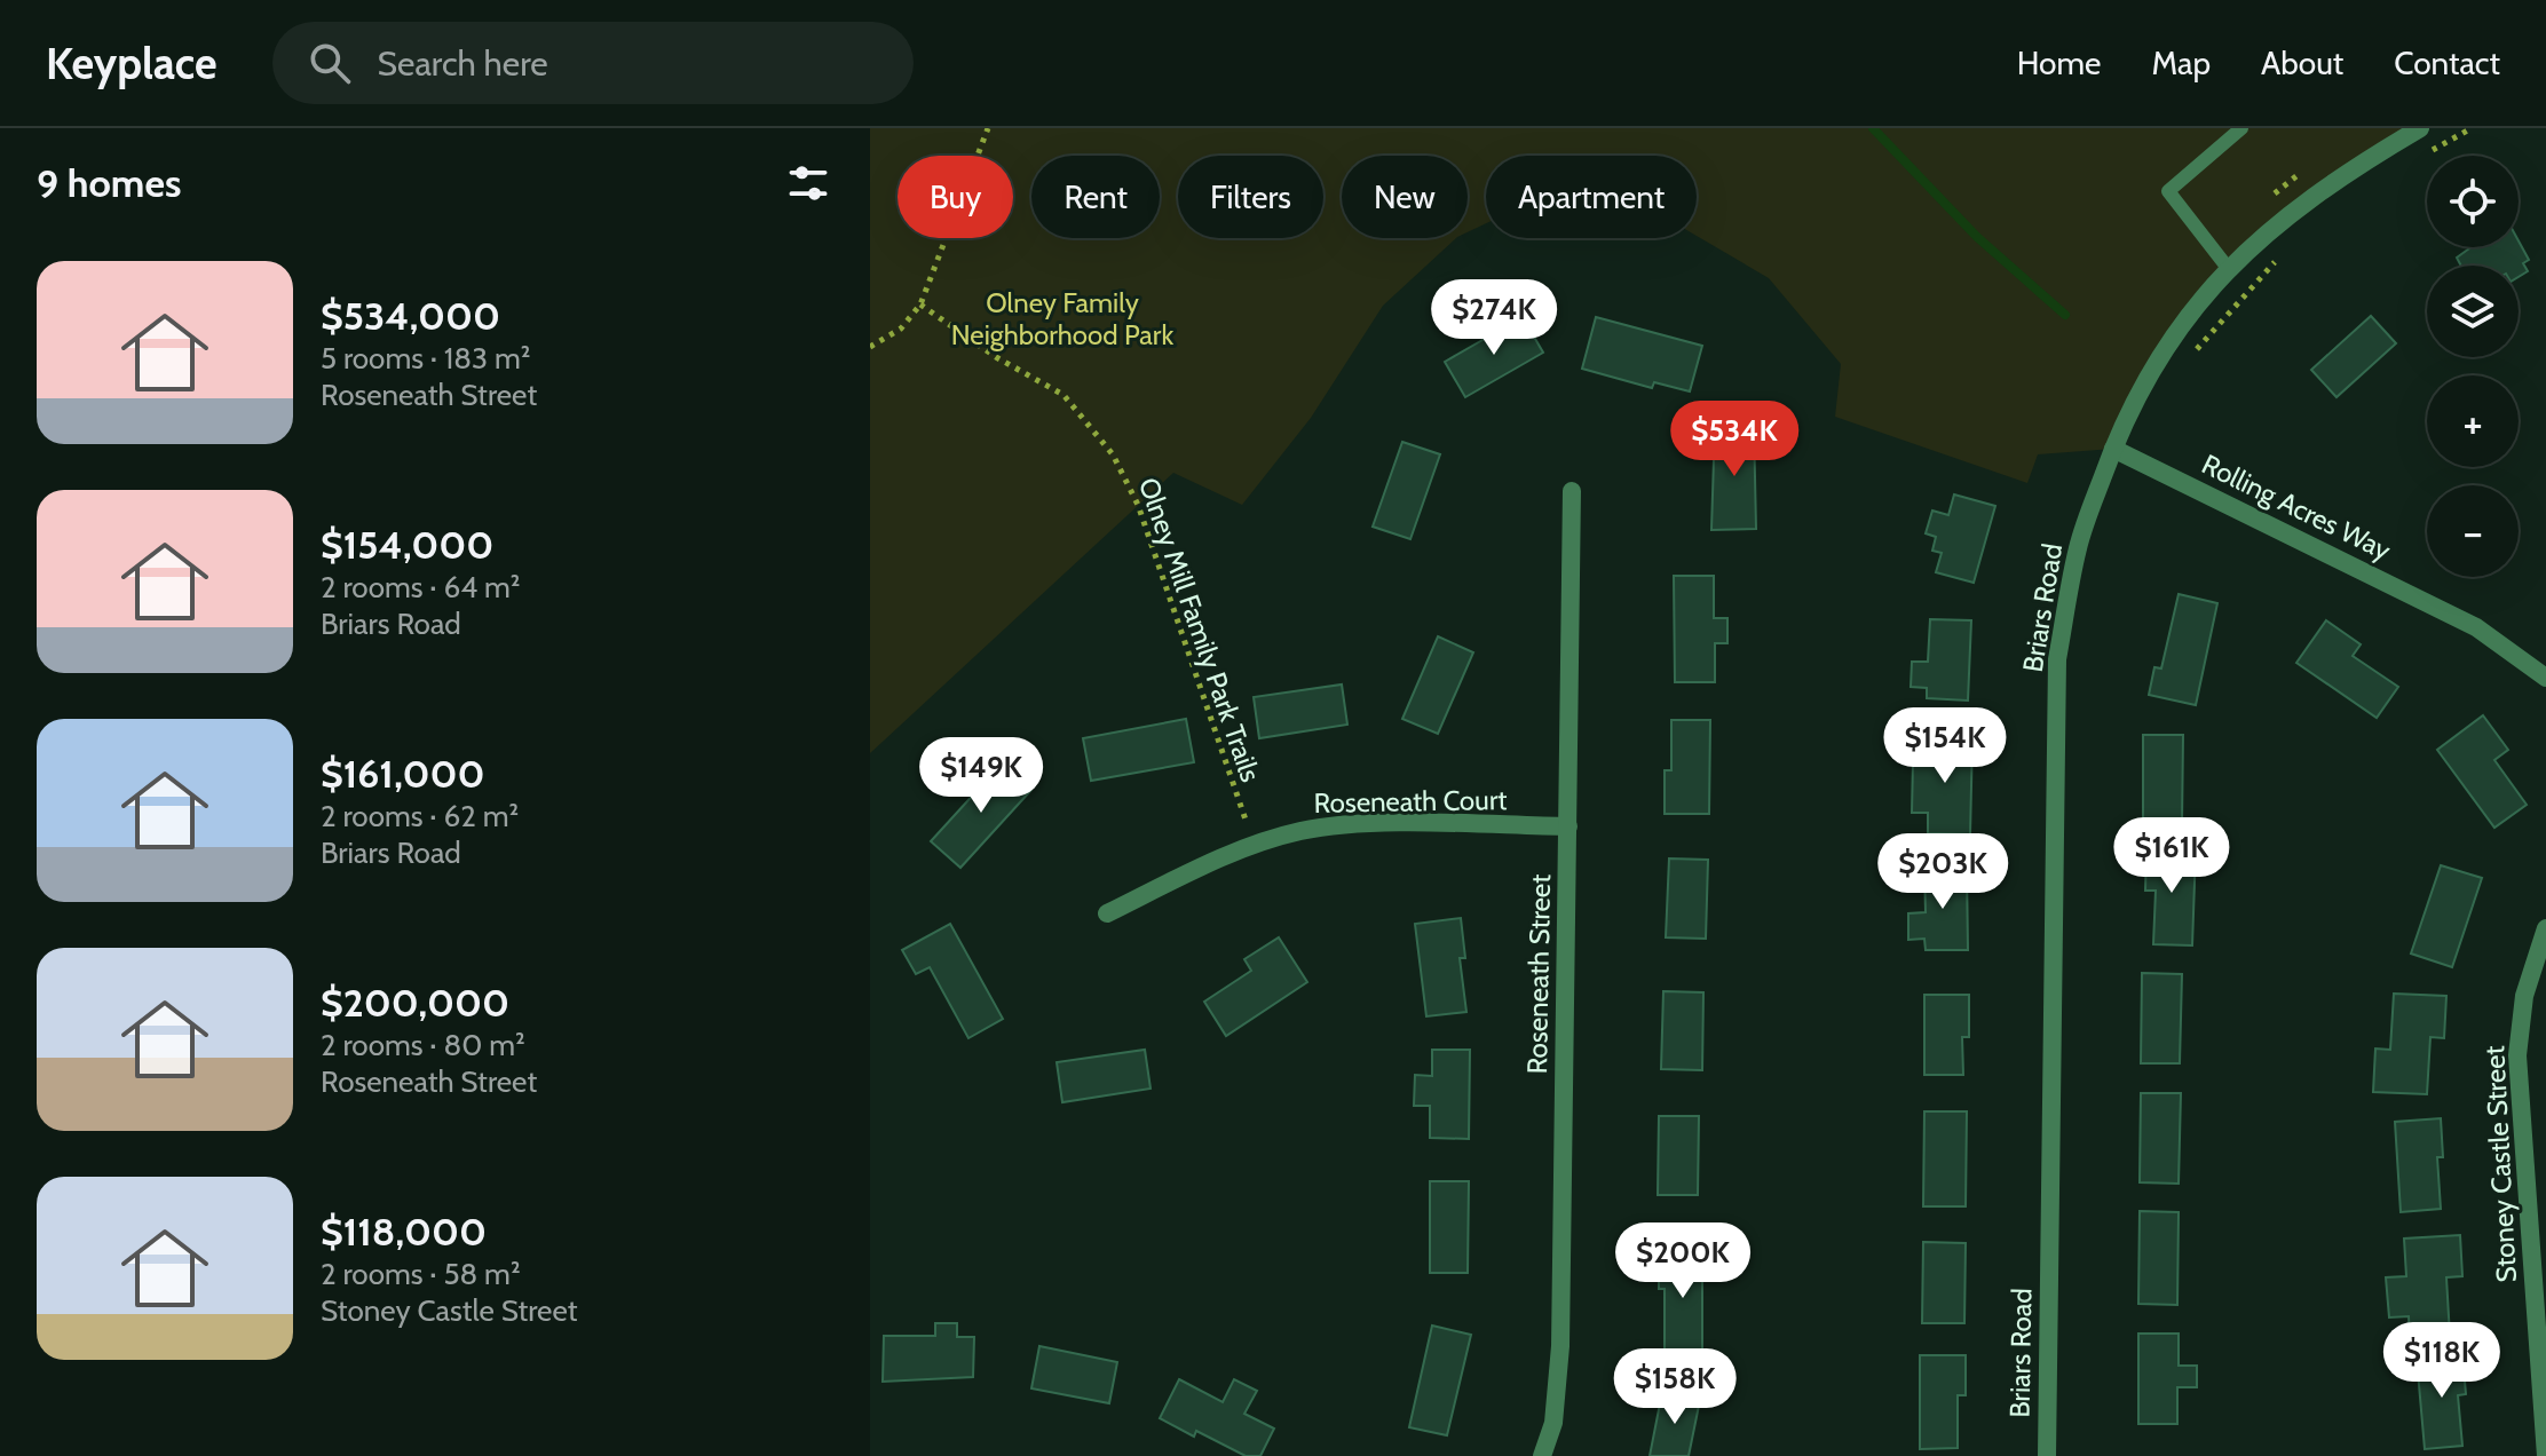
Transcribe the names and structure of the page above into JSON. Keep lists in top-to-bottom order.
{
  "streets": {
    "street": [
      "Rolling Acres Way",
      "Briars Road",
      "Roseneath Court",
      "Roseneath Street",
      "Stoney Castle Street"
    ],
    "path": ["Olney Mill Family Park Trails"]
  },
  "crossings": [
    ["Rolling Acres Way", "Briars Road"],
    ["Olney Mill Family Park Trails", "Roseneath Court"],
    ["Roseneath Court", "Roseneath Street"]
  ],
  "parks": ["Olney Family Neighborhood Park"],
  "page": {
    "header": "Keyplace",
    "search": "Search here",
    "nav": [
      "Home",
      "Map",
      "About",
      "Contact"
    ],
    "heading": "9 homes",
    "map_buttons": ["+", "−"],
    "chip": [
      "Buy",
      "Rent",
      "Filters",
      "New",
      "Apartment"
    ],
    "list": [
      {
        "name": "$534,000",
        "note": "5 rooms · 183 m² · Roseneath Street"
      },
      {
        "name": "$154,000",
        "note": "2 rooms · 64 m² · Briars Road"
      },
      {
        "name": "$161,000",
        "note": "2 rooms · 62 m² · Briars Road"
      },
      {
        "name": "$200,000",
        "note": "2 rooms · 80 m² · Roseneath Street"
      },
      {
        "name": "$118,000",
        "note": "2 rooms · 58 m² · Stoney Castle Street"
      }
    ],
    "price": [
      "$274K",
      "$534K",
      "$154K",
      "$149K",
      "$161K",
      "$203K",
      "$200K",
      "$118K",
      "$158K"
    ]
  }
}
